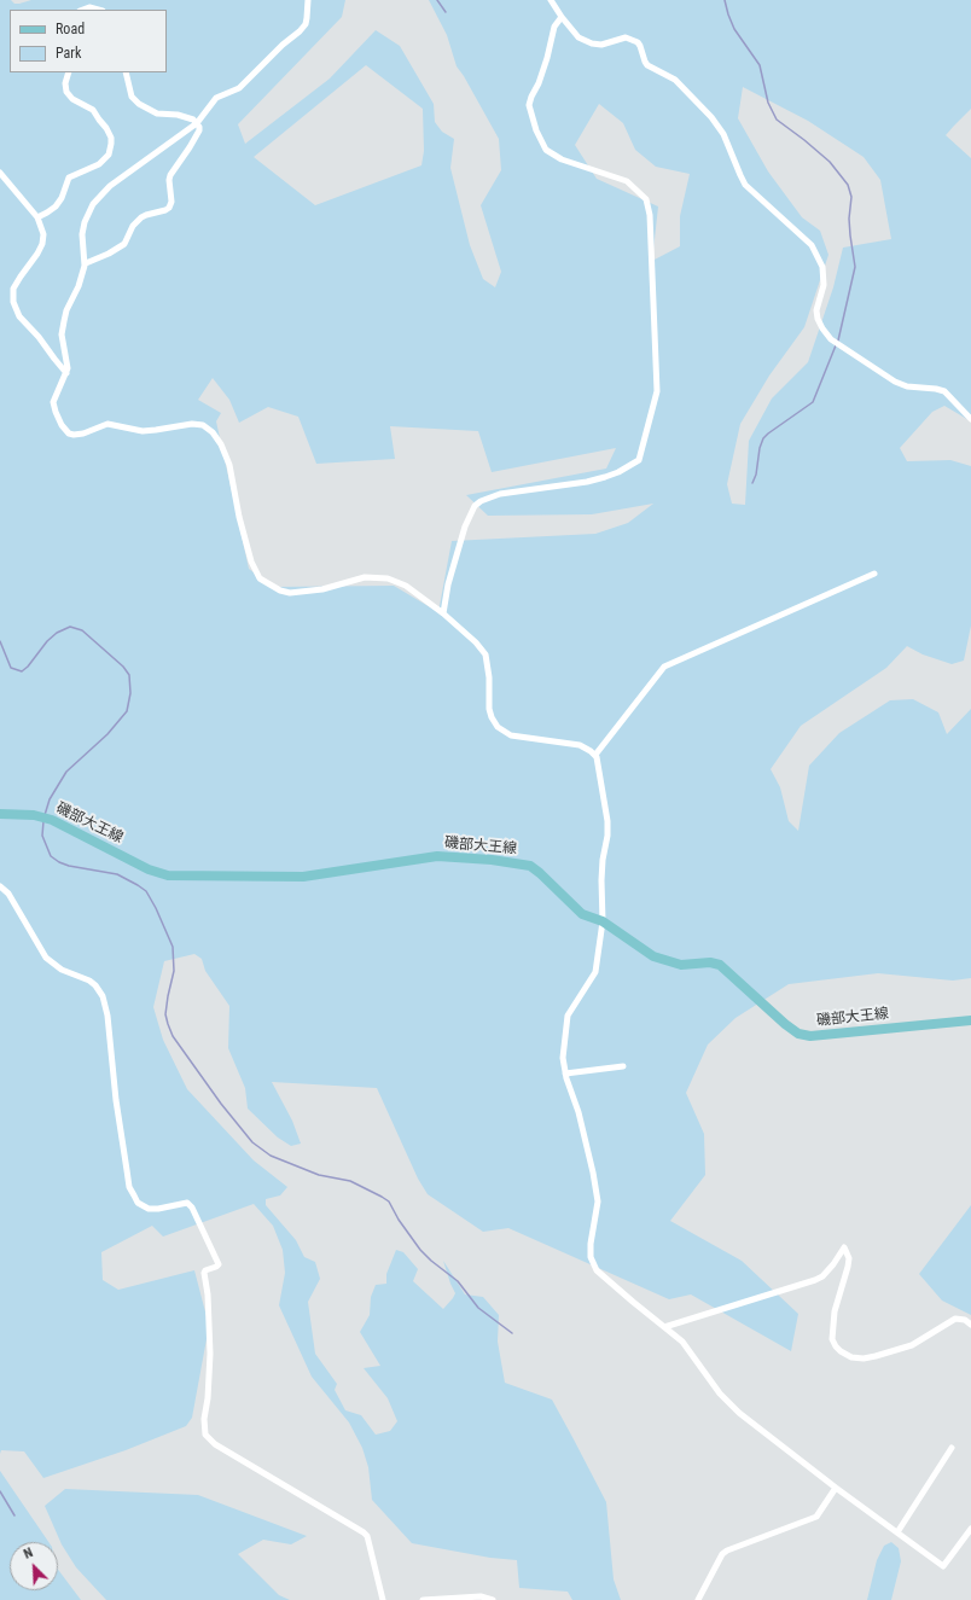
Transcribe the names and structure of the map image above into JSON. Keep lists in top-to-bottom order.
{
  "streets": {
    "main road": ["磯部大王線"]
  },
  "legend": ["Road", "Park"],
  "north": "top left"
}
